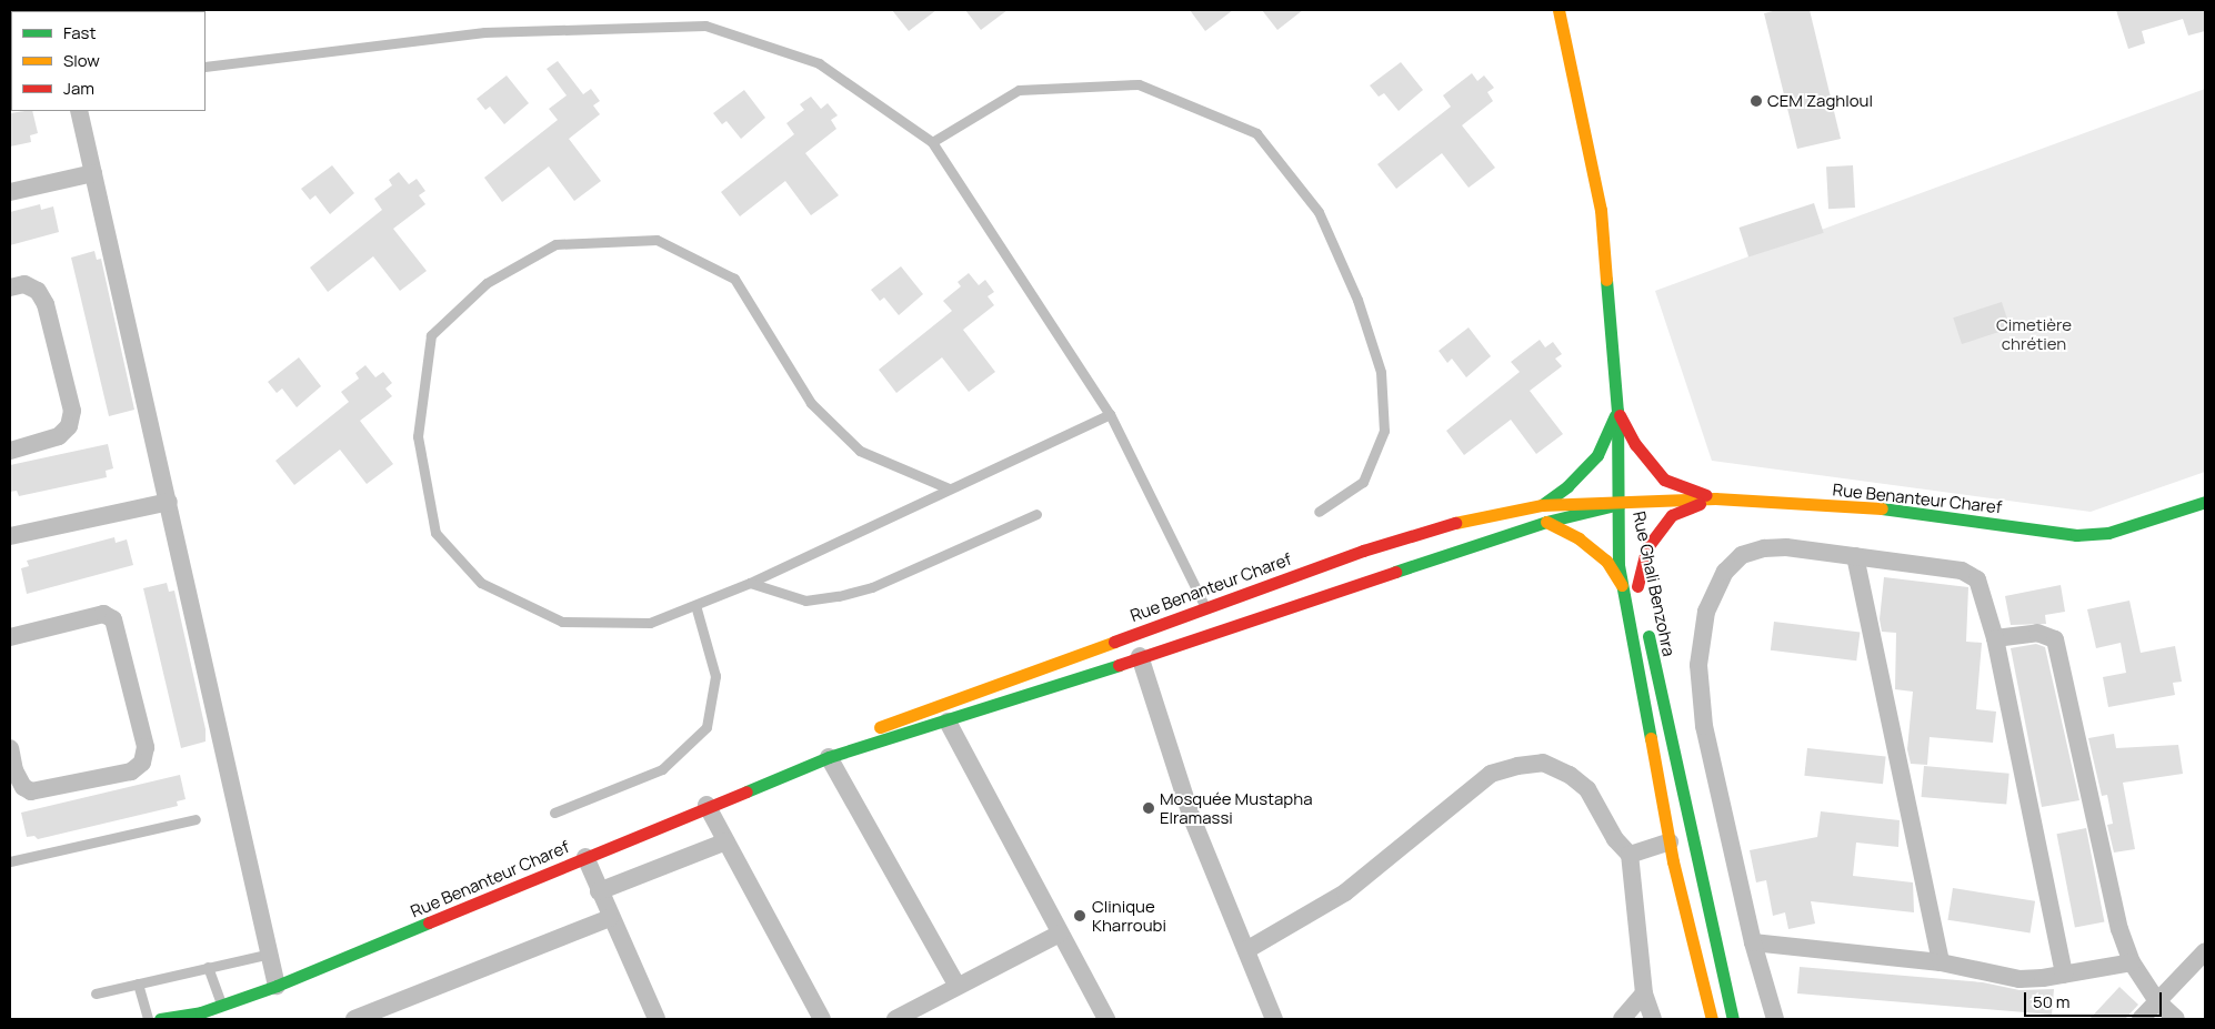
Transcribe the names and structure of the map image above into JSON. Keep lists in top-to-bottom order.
{
  "streets": {
    "main road": ["Rue Benanteur Charef", "Rue Ghali Benzohra"]
  },
  "crossings": [
    ["Rue Benanteur Charef", "Rue Ghali Benzohra"]
  ],
  "parks": ["Cimetière chrétien"],
  "places": ["CEM Zaghloul", "Mosquée Mustapha Elramassi", "Clinique Kharroubi"],
  "legend": ["Fast", "Slow", "Jam"],
  "scale_bar": "50 m"
}
